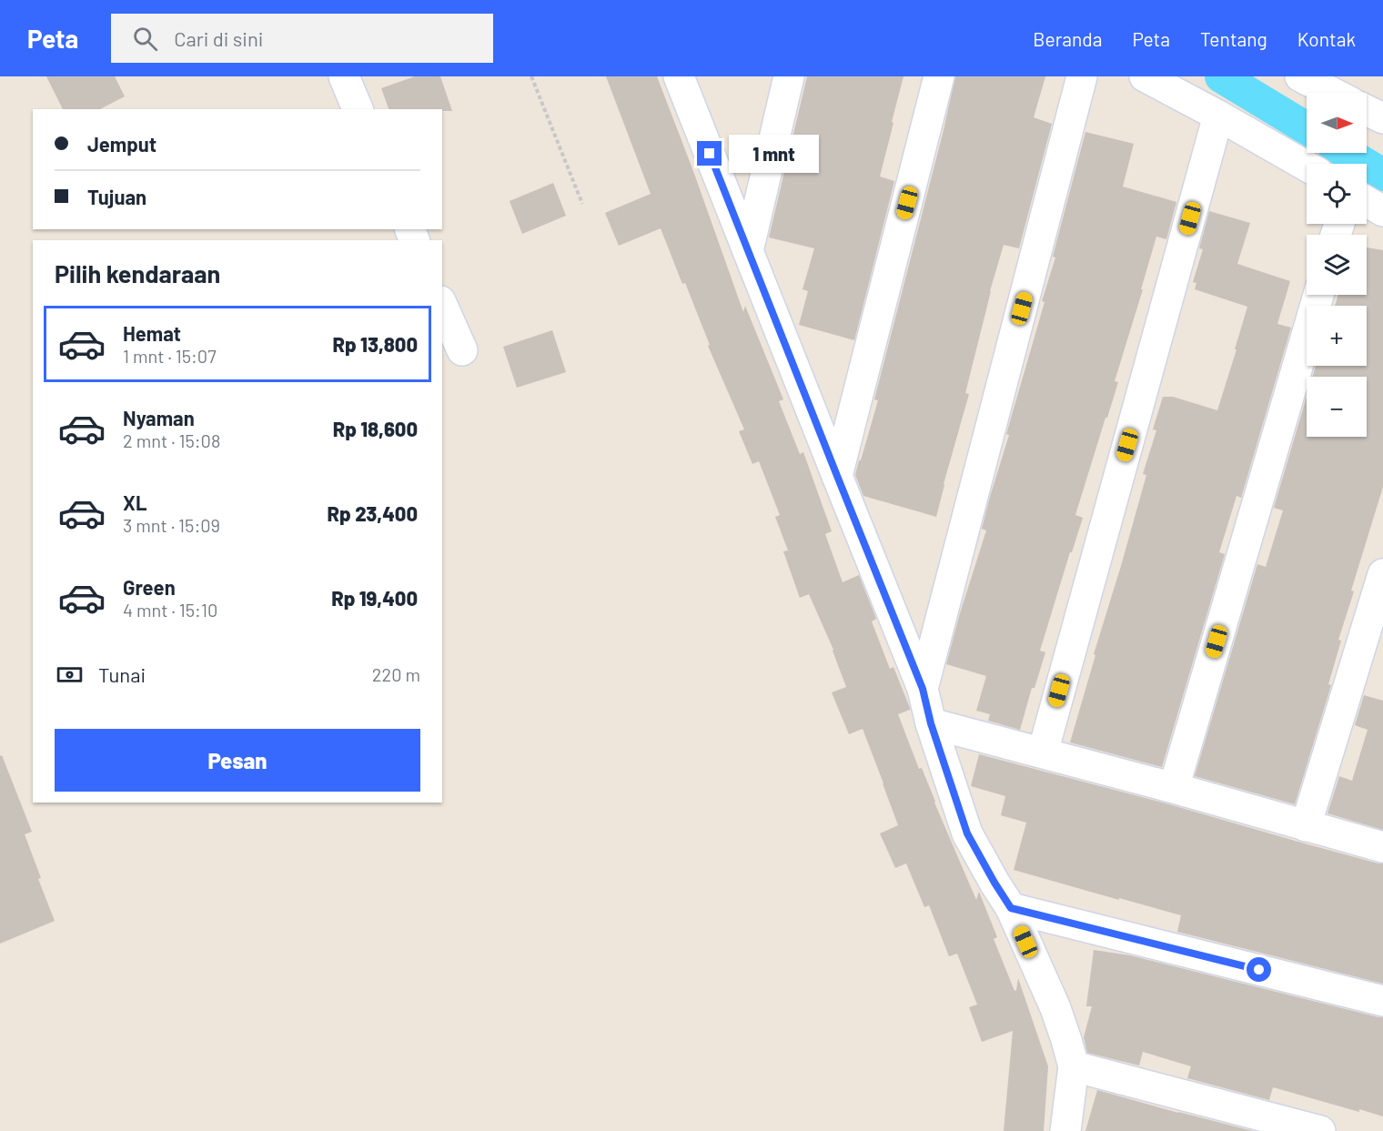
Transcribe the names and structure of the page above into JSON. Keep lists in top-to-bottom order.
{
  "north": "right",
  "page": {
    "header": "Peta",
    "search": "Cari di sini",
    "nav": [
      "Beranda",
      "Peta",
      "Tentang",
      "Kontak"
    ],
    "map_buttons": ["+", "−"],
    "banner": ["Jemput", "Tujuan"],
    "bubble": "1 mnt",
    "heading": "Pilih kendaraan",
    "list": [
      {
        "name": "Hemat",
        "note": "1 mnt · 15:07",
        "value": "Rp 13,800"
      },
      {
        "name": "Nyaman",
        "note": "2 mnt · 15:08",
        "value": "Rp 18,600"
      },
      {
        "name": "XL",
        "note": "3 mnt · 15:09",
        "value": "Rp 23,400"
      },
      {
        "name": "Green",
        "note": "4 mnt · 15:10",
        "value": "Rp 19,400"
      }
    ],
    "pay": ["Tunai", "220 m"],
    "buttons": "Pesan"
  }
}
